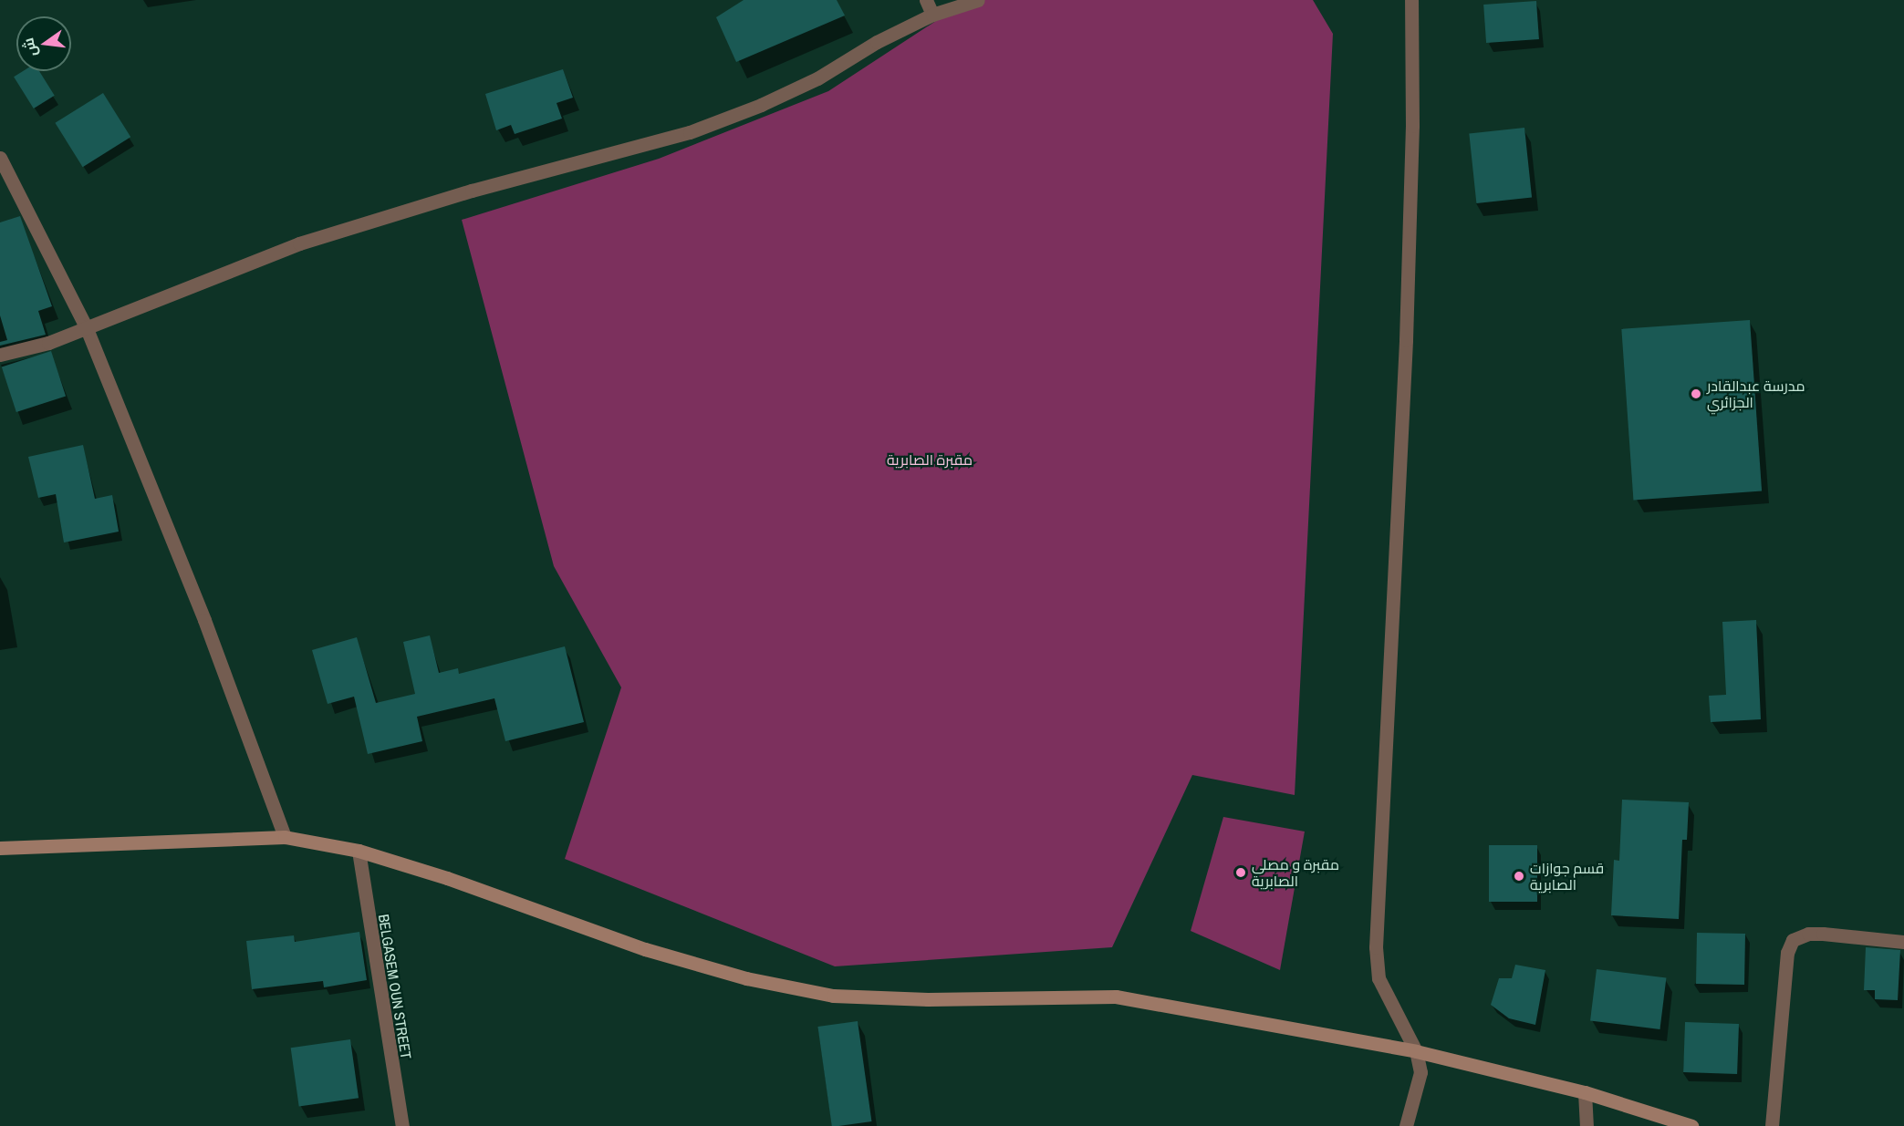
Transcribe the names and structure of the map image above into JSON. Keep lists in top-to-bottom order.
{
  "streets": {
    "street": ["BELGASEM OUN STREET"]
  },
  "parks": ["مقبرة الصابرية"],
  "places": ["مدرسة عبدالقادر الجزائري", "مقبرة و مصلى الصابرية", "قسم جوازات الصابرية"],
  "north": "left"
}
